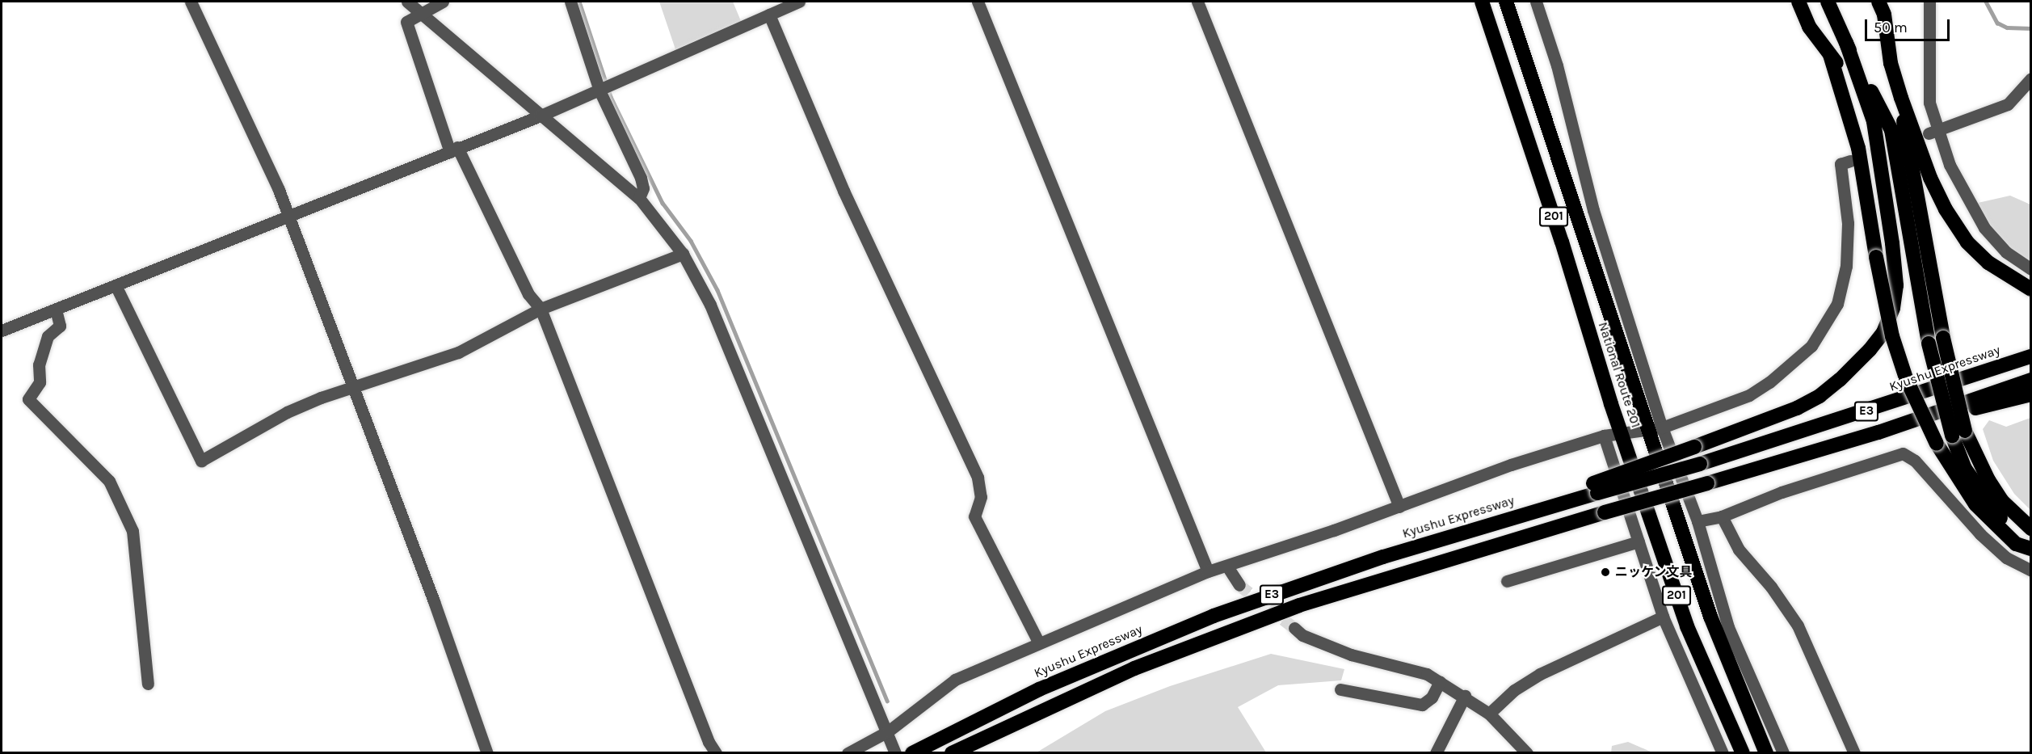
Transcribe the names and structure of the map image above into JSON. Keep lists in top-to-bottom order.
{
  "streets": {
    "highway": [
      "201",
      "Kyushu Expressway",
      "National Route 201",
      "E3"
    ]
  },
  "places": ["ニッケン文具"],
  "scale_bar": "50 m"
}
